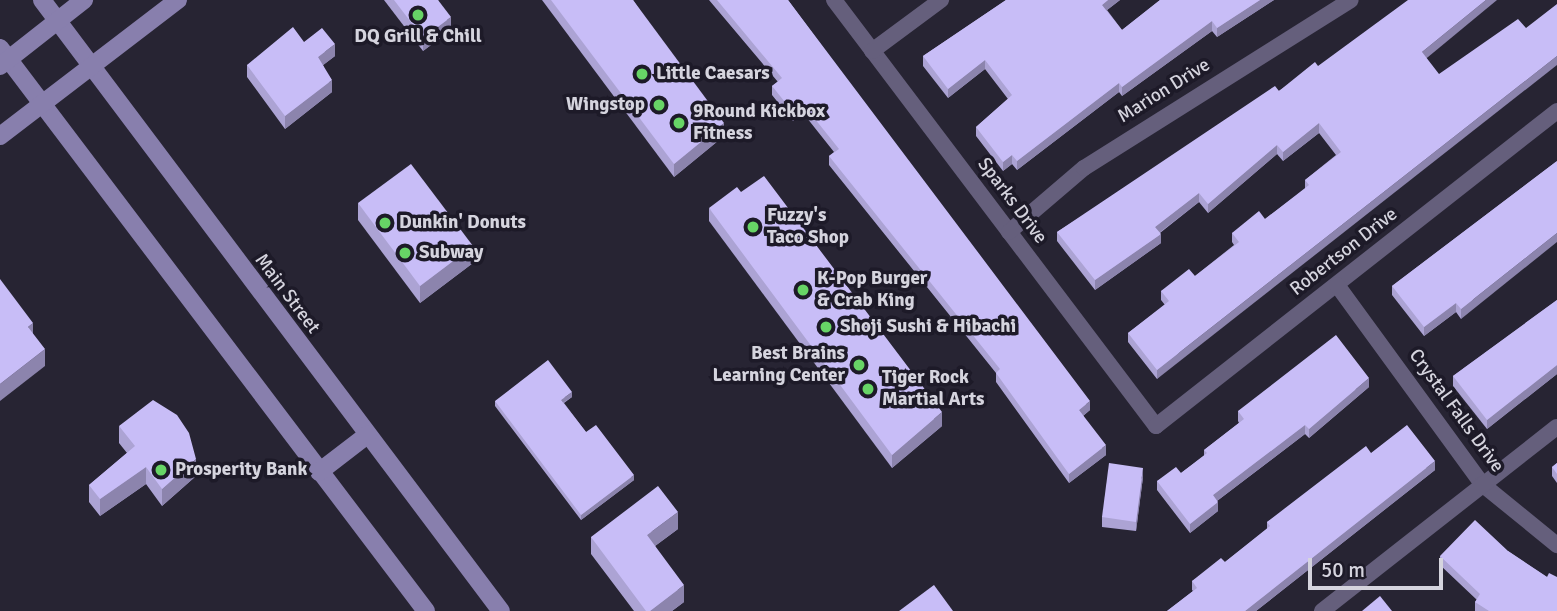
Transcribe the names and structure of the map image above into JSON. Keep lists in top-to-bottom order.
{
  "streets": {
    "main road": ["Main Street"],
    "street": [
      "Marion Drive",
      "Sparks Drive",
      "Robertson Drive",
      "Crystal Falls Drive"
    ]
  },
  "crossings": [
    ["Marion Drive", "Sparks Drive"],
    ["Sparks Drive", "Robertson Drive"],
    ["Robertson Drive", "Crystal Falls Drive"]
  ],
  "places": [
    "DQ Grill & Chill",
    "Little Caesars",
    "Wingstop",
    "9Round Kickbox Fitness",
    "Dunkin' Donuts",
    "Fuzzy's Taco Shop",
    "Subway",
    "K-Pop Burger & Crab King",
    "Shoji Sushi & Hibachi",
    "Best Brains Learning Center",
    "Tiger Rock Martial Arts",
    "Prosperity Bank"
  ],
  "scale_bar": "50 m"
}
